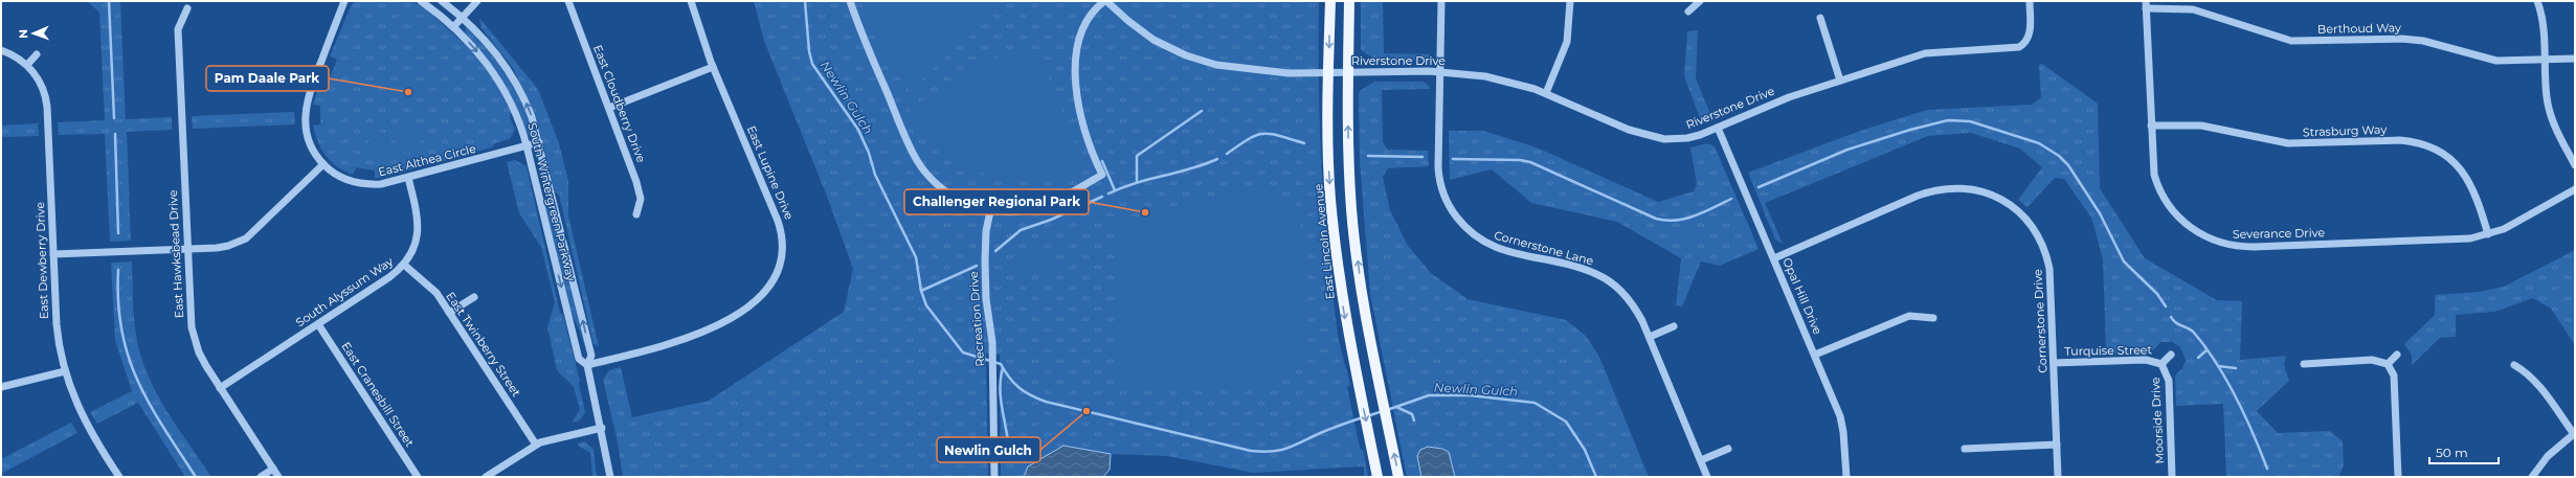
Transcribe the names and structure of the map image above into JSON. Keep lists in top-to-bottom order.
{
  "streets": {
    "main road": ["East Lincoln Avenue"],
    "street": [
      "Berthoud Way",
      "Riverstone Drive",
      "East Cloudberry Drive",
      "Strasburg Way",
      "East Althea Circle",
      "East Lupine Drive",
      "South Wintergreen Parkway",
      "Severance Drive",
      "Cornerstone Lane",
      "East Hawksbead Drive",
      "East Dewberry Drive",
      "South Alyssum Way",
      "Opal Hill Drive",
      "Recreation Drive",
      "Cornerstone Drive",
      "East Twinberry Street",
      "Turquise Street",
      "East Cranesbill Street",
      "Moorside Drive"
    ]
  },
  "crossings": [
    ["Berthoud Way", "Severance Drive"],
    ["Riverstone Drive", "East Lincoln Avenue"],
    ["Riverstone Drive", "Cornerstone Lane"],
    ["Riverstone Drive", "Opal Hill Drive"],
    ["Strasburg Way", "Severance Drive"],
    ["East Althea Circle", "South Wintergreen Parkway"],
    ["East Althea Circle", "South Alyssum Way"],
    ["East Lupine Drive", "South Wintergreen Parkway"],
    ["East Hawksbead Drive", "South Alyssum Way"],
    ["South Alyssum Way", "East Twinberry Street"],
    ["South Alyssum Way", "East Cranesbill Street"],
    ["Opal Hill Drive", "Cornerstone Drive"],
    ["Cornerstone Drive", "Turquise Street"],
    ["Turquise Street", "Moorside Drive"]
  ],
  "water": ["Newlin Gulch"],
  "places": ["Pam Daale Park", "Challenger Regional Park", "Newlin Gulch"],
  "scale_bar": "50 m",
  "north": "left"
}
